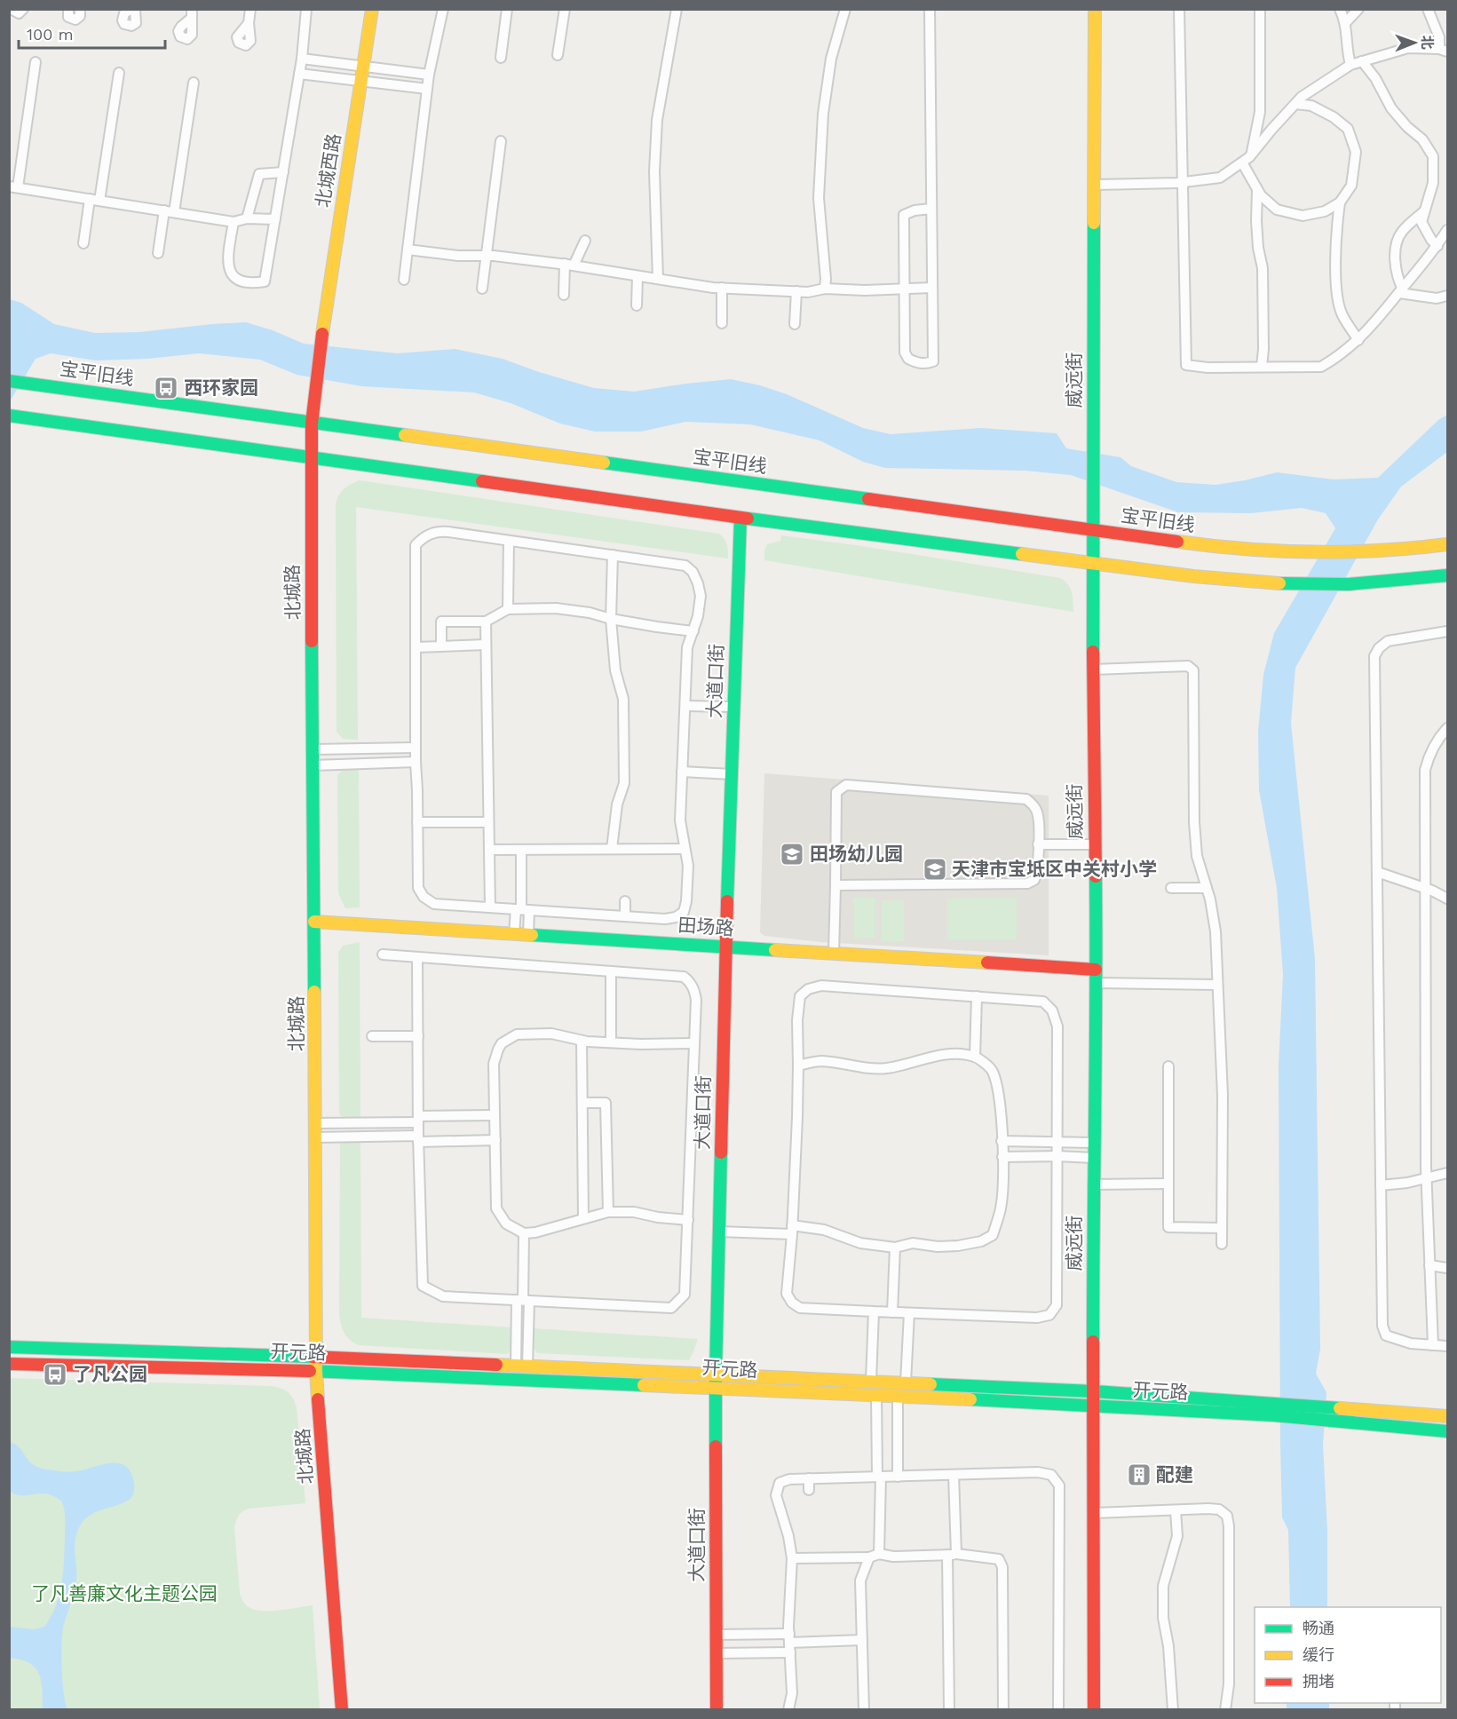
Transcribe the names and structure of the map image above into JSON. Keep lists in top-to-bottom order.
{
  "streets": {
    "main road": [
      "北城西路",
      "宝平旧线",
      "威远街",
      "北城路",
      "大道口街",
      "田场路",
      "开元路"
    ]
  },
  "crossings": [
    ["北城西路", "北城路"],
    ["宝平旧线", "威远街"],
    ["宝平旧线", "北城路"],
    ["威远街", "田场路"],
    ["威远街", "开元路"],
    ["北城路", "田场路"],
    ["北城路", "开元路"],
    ["大道口街", "田场路"],
    ["大道口街", "开元路"]
  ],
  "parks": ["了凡善廉文化主题公园"],
  "places": {
    "bus stop": ["西环家园", "了凡公园"],
    "school or university": ["田场幼儿园", "天津市宝坻区中关村小学"],
    "building": ["配建"]
  },
  "legend": ["畅通", "缓行", "拥堵"],
  "scale_bar": "100 m",
  "north": "right"
}
